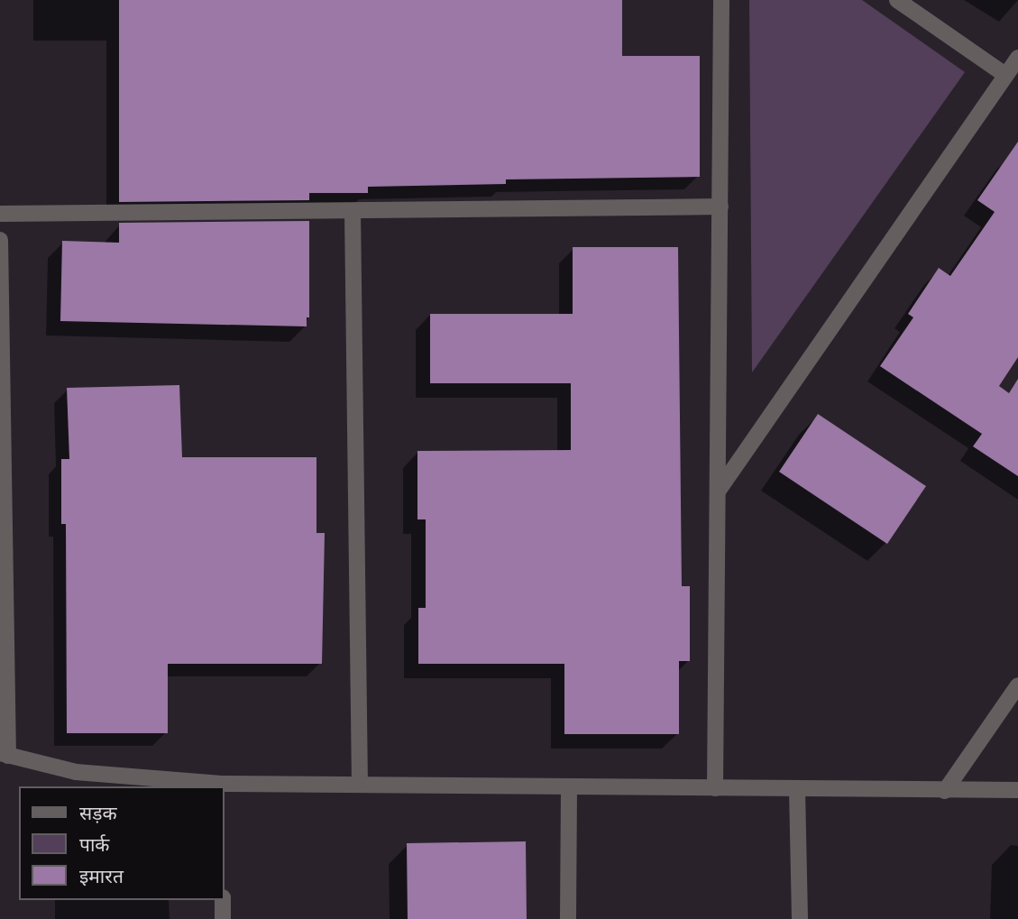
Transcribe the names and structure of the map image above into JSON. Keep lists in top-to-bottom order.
{
  "legend": ["सड़क", "पार्क", "इमारत"]
}
